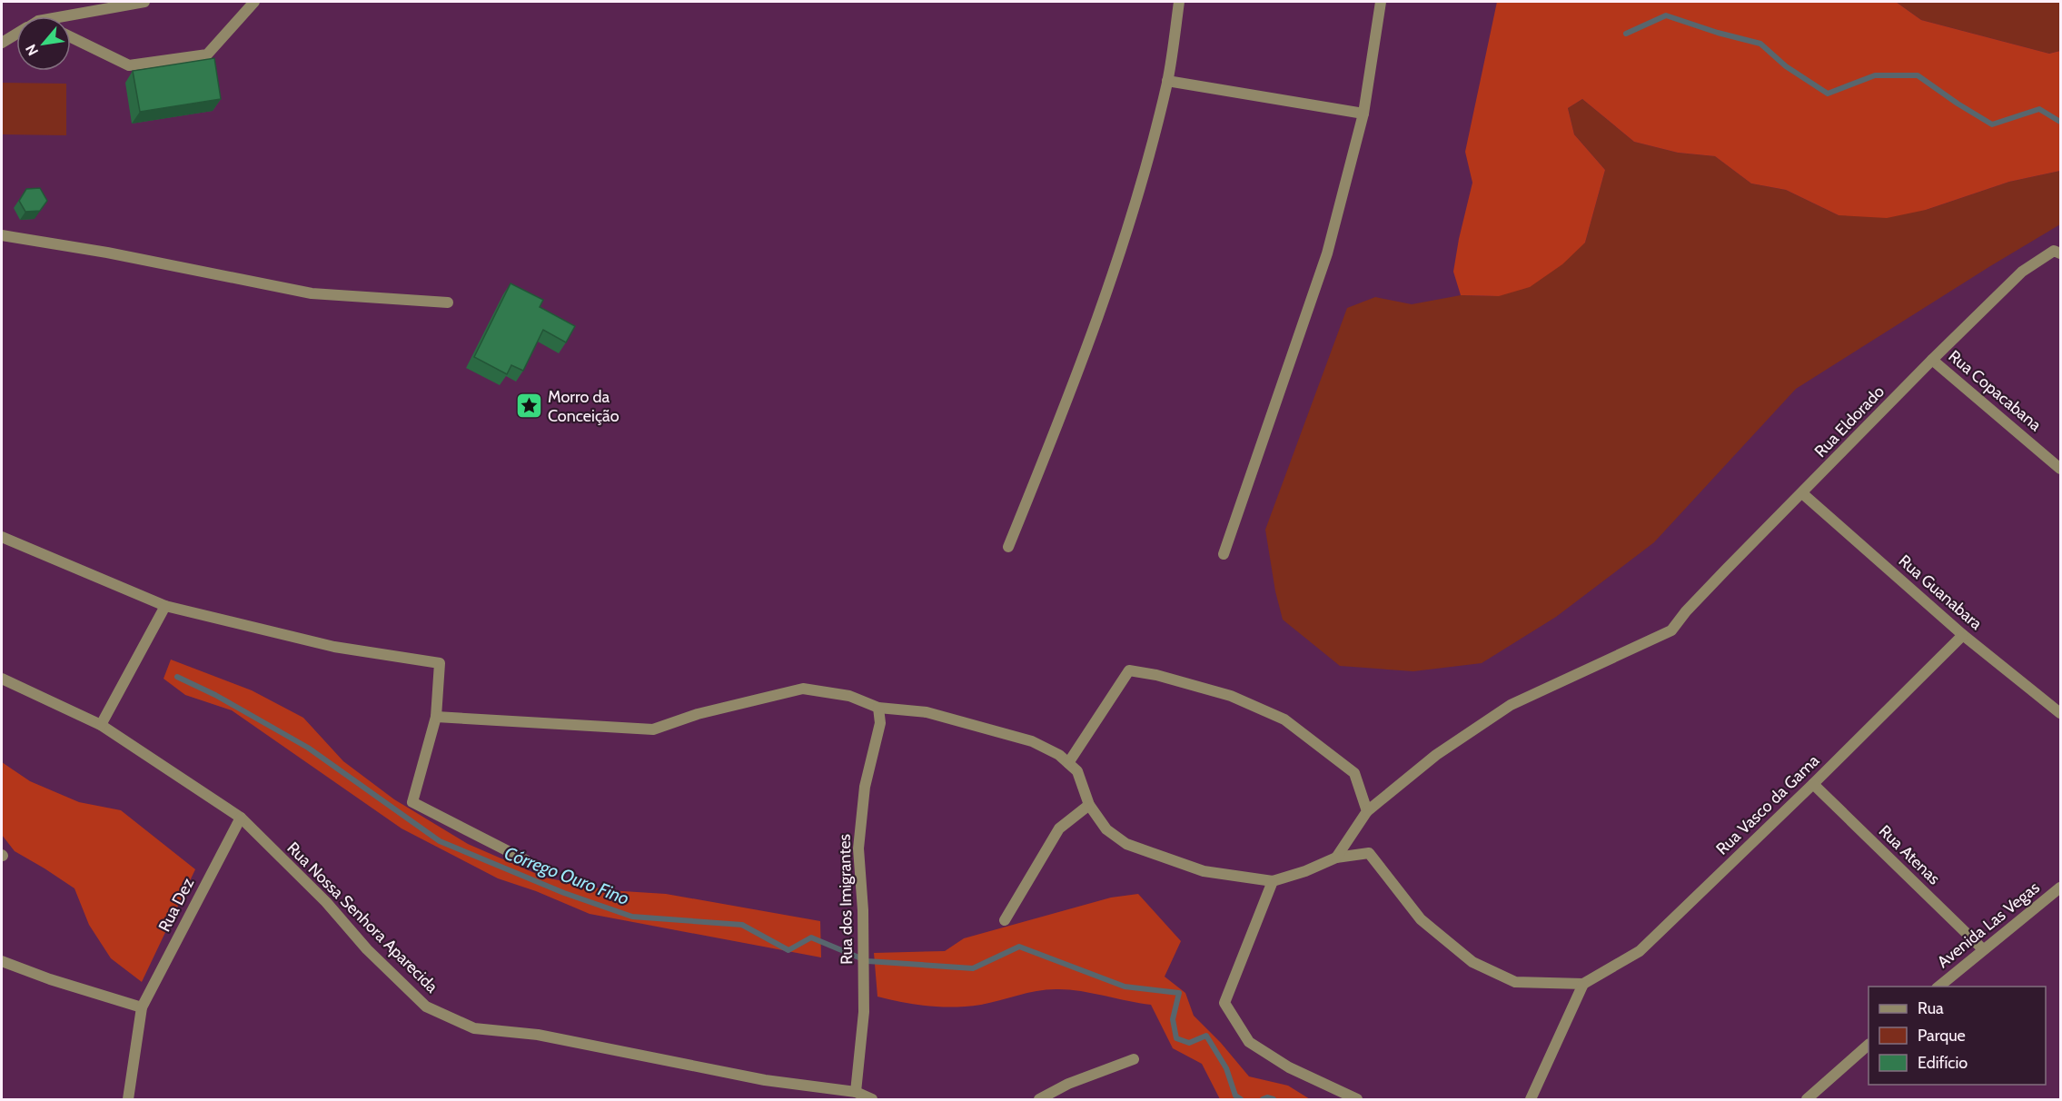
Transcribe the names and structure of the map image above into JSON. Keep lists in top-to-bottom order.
{
  "streets": {
    "street": [
      "Rua Copacabana",
      "Rua Eldorado",
      "Rua Guanabara",
      "Rua Vasco da Gama",
      "Rua Atenas",
      "Rua dos Imigrantes",
      "Rua Dez",
      "Rua Nossa Senhora Aparecida",
      "Avenida Las Vegas"
    ]
  },
  "crossings": [
    ["Rua Copacabana", "Rua Eldorado"],
    ["Rua Eldorado", "Rua Guanabara"],
    ["Rua Guanabara", "Rua Vasco da Gama"],
    ["Rua Vasco da Gama", "Rua Atenas"],
    ["Rua Atenas", "Avenida Las Vegas"],
    ["Rua dos Imigrantes", "Rua Nossa Senhora Aparecida"],
    ["Rua Dez", "Rua Nossa Senhora Aparecida"]
  ],
  "water": ["Córrego Ouro Fino"],
  "places": {
    "place": ["Morro da Conceição"]
  },
  "legend": ["Rua", "Parque", "Edifício"],
  "north": "bottom left"
}
